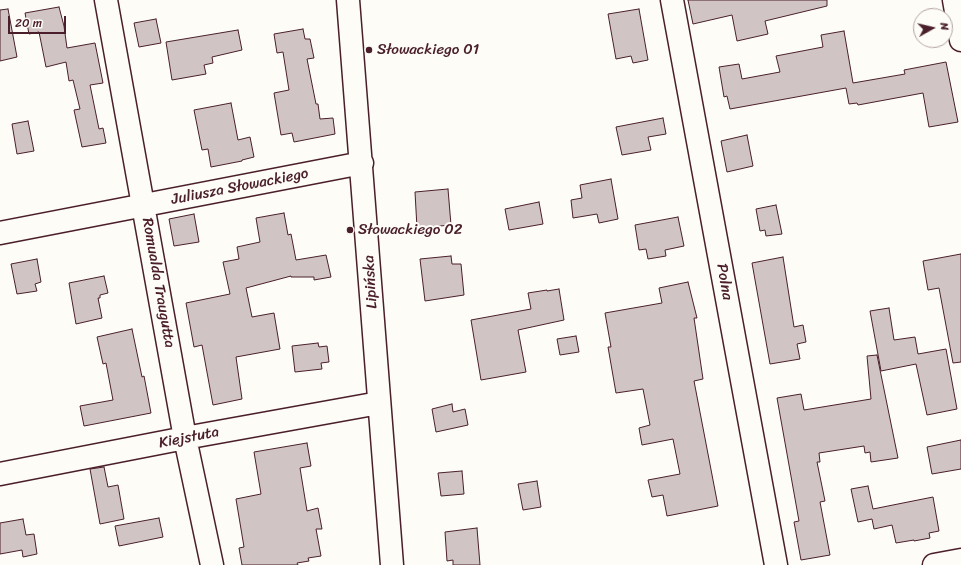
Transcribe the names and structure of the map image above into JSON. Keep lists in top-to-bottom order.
{
  "streets": {
    "street": [
      "Juliusza Słowackiego",
      "Lipińska",
      "Polna",
      "Romualda Traugutta",
      "Kiejstuta"
    ]
  },
  "crossings": [
    ["Juliusza Słowackiego", "Lipińska"],
    ["Juliusza Słowackiego", "Romualda Traugutta"],
    ["Lipińska", "Kiejstuta"],
    ["Romualda Traugutta", "Kiejstuta"]
  ],
  "places": ["Słowackiego 01", "Słowackiego 02"],
  "scale_bar": "20 m",
  "north": "right"
}
